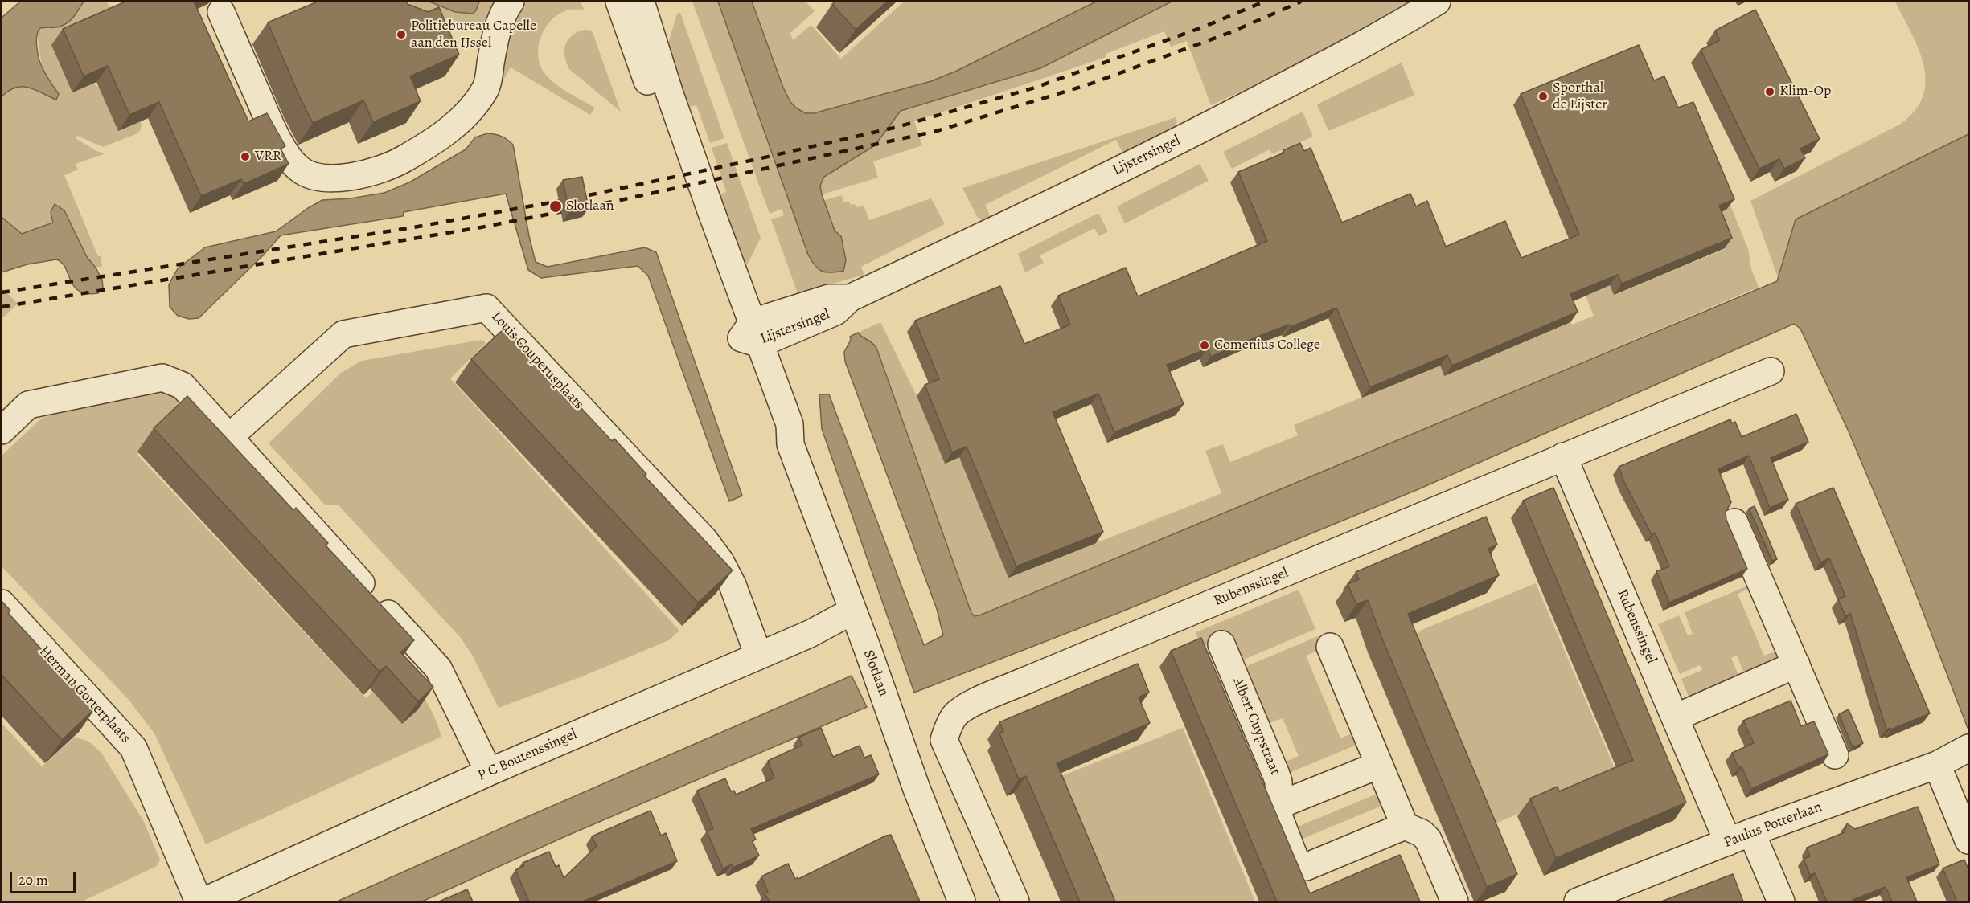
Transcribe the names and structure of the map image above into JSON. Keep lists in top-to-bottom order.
{
  "streets": {
    "street": [
      "Lijstersingel",
      "Louis Couperusplaats",
      "Rubenssingel",
      "Slotlaan",
      "Herman Gorterplaats",
      "Albert Cuypstraat",
      "P C Boutenssingel",
      "Paulus Potterlaan"
    ]
  },
  "crossings": [
    ["Lijstersingel", "Slotlaan"],
    ["Louis Couperusplaats", "P C Boutenssingel"],
    ["Rubenssingel", "Paulus Potterlaan"],
    ["Slotlaan", "P C Boutenssingel"]
  ],
  "places": [
    "Politiebureau Capelle aan den IJssel",
    "Klim-Op",
    "Sporthal de Lijster",
    "VRR",
    "Slotlaan",
    "Comenius College"
  ],
  "scale_bar": "20 m"
}
